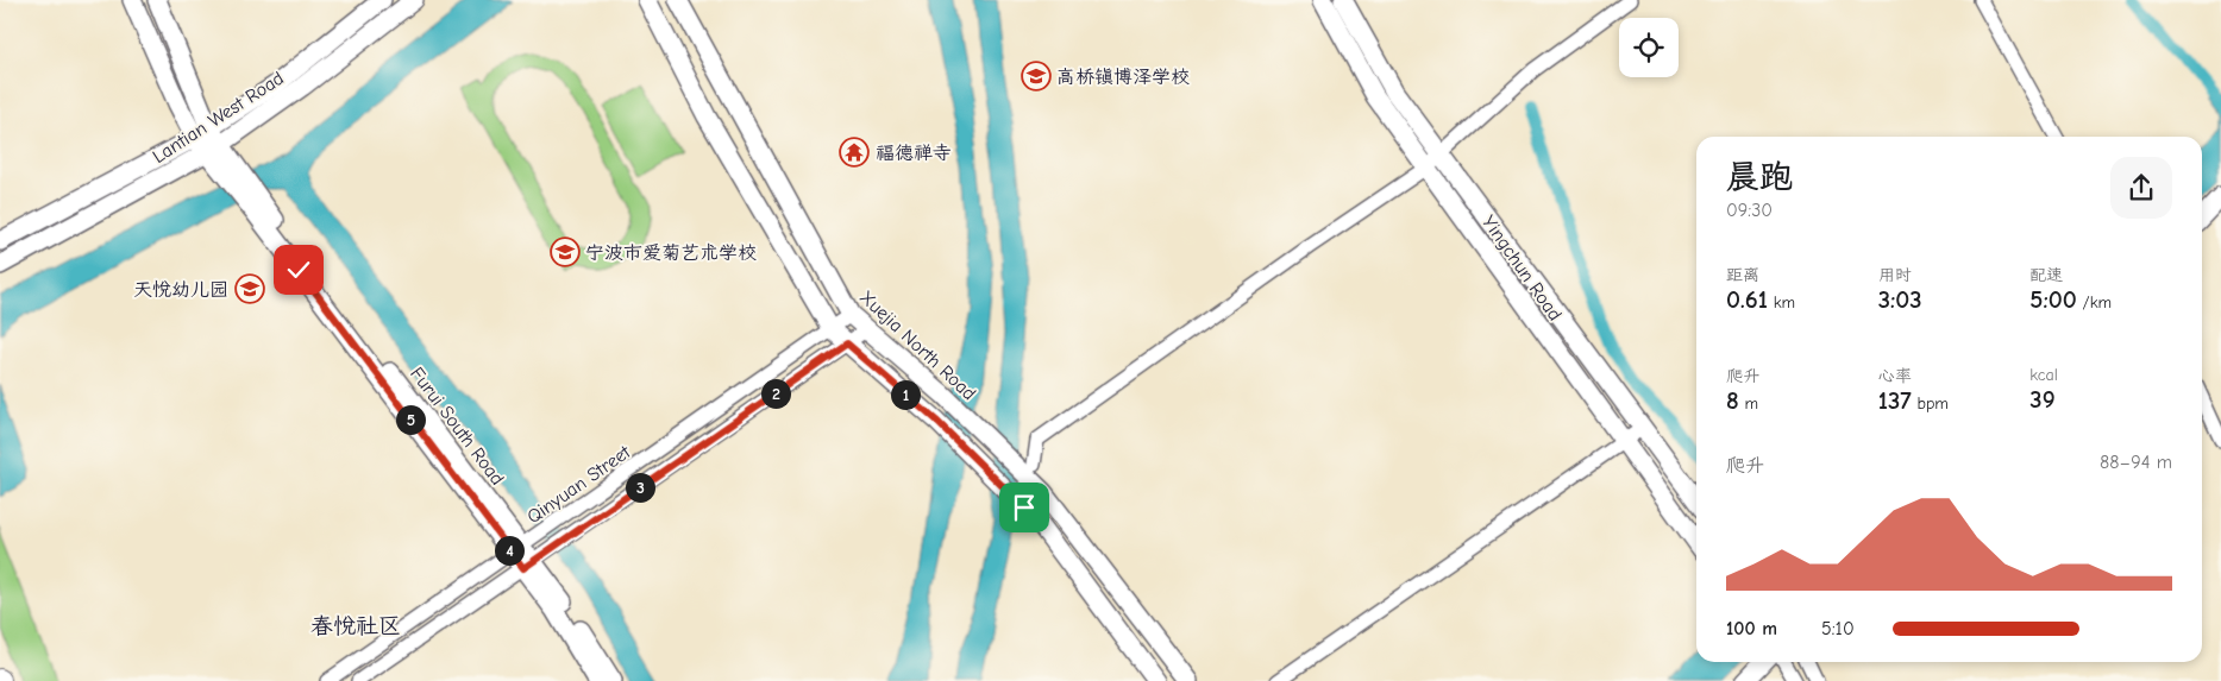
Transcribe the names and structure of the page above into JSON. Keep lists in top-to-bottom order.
{
  "streets": {
    "street": [
      "Lantian West Road",
      "Yingchun Road",
      "Xuejia North Road",
      "Furui South Road",
      "Qinyuan Street"
    ]
  },
  "crossings": [
    ["Lantian West Road", "Furui South Road"],
    ["Xuejia North Road", "Qinyuan Street"],
    ["Furui South Road", "Qinyuan Street"]
  ],
  "districts": ["春悦社区"],
  "places": {
    "school or university": ["高桥镇博泽学校", "宁波市爱菊艺术学校", "天悦幼儿园"],
    "temple": ["福德禅寺"]
  },
  "page": {
    "heading": ["晨跑", "09:30"],
    "stats": [
      ["距离", "0.61 km"],
      ["用时", "3:03"],
      ["配速", "5:00 /km"],
      ["爬升", "8 m"],
      ["心率", "137 bpm"],
      ["kcal", "39"]
    ],
    "pins": [
      "2",
      "1",
      "5",
      "3",
      "4"
    ],
    "chart": ["爬升", "88–94 m"],
    "list": [
      {
        "name": "100 m",
        "note": "5:10"
      }
    ]
  }
}
